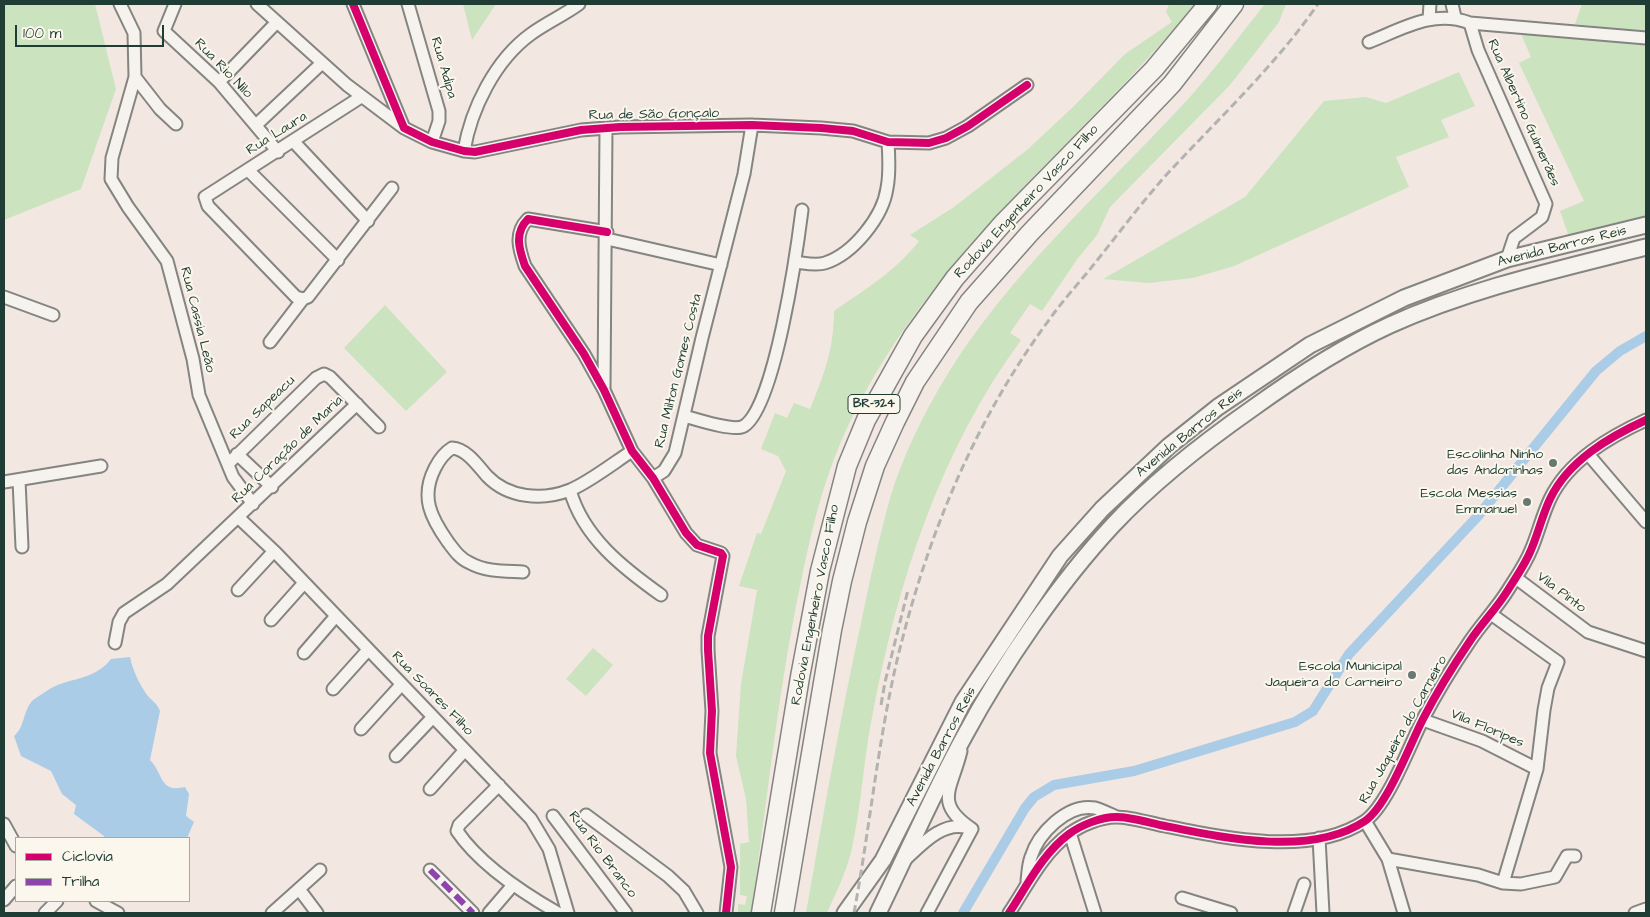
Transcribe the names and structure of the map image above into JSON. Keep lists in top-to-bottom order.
{
  "streets": {
    "highway": ["Rodovia Engenheiro Vasco Filho", "BR-324"],
    "main road": ["Avenida Barros Reis"],
    "street": [
      "Rua Adipa",
      "Rua Rio Nilo",
      "Rua Albertino Gulmerães",
      "Rua de São Gonçalo",
      "Rua Laura",
      "Rua Cassia Leão",
      "Rua Milton Gomes Costa",
      "Rua Sapeacu",
      "Rua Coração de Maria",
      "Vila Pinto",
      "Rua Soares Filho",
      "Vila Floripes",
      "Rua Jaqueira do Carneiro",
      "Rua Rio Branco"
    ]
  },
  "crossings": [
    ["Rua Adipa", "Rua de São Gonçalo"],
    ["Rua Rio Nilo", "Rua Laura"],
    ["Rua Albertino Gulmerães", "Avenida Barros Reis"],
    ["Rua de São Gonçalo", "Rua Laura"],
    ["Rua de São Gonçalo", "Rua Milton Gomes Costa"],
    ["Rua Cassia Leão", "Rua Coração de Maria"],
    ["Rua Sapeacu", "Rua Coração de Maria"],
    ["Rua Coração de Maria", "Rua Soares Filho"],
    ["Vila Pinto", "Rua Jaqueira do Carneiro"],
    ["Vila Floripes", "Rua Jaqueira do Carneiro"]
  ],
  "places": ["Escolinha Ninho das Andorinhas", "Escola Messias Emmanuel", "Escola Municipal Jaqueira do Carneiro"],
  "legend": ["Ciclovia", "Trilha"],
  "scale_bar": "100 m"
}
